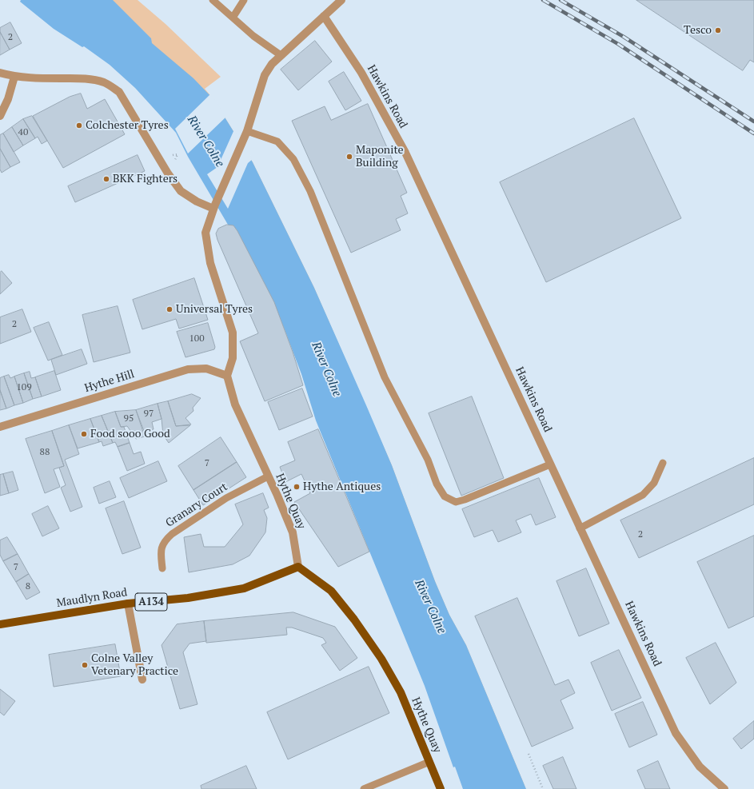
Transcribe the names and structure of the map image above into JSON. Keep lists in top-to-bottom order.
{
  "streets": {
    "main road": ["Hythe Quay", "Maudlyn Road", "A134"],
    "street": ["Hawkins Road", "Hythe Hill"],
    "lane": ["Granary Court"]
  },
  "crossings": [
    ["Hythe Hill", "Hythe Quay"],
    ["Hythe Quay", "Granary Court"],
    ["Hythe Quay", "Maudlyn Road"]
  ],
  "water": ["River Colne"],
  "places": [
    "Tesco",
    "Colchester Tyres",
    "Maponite Building",
    "BKK Fighters",
    "Universal Tyres",
    "Food sooo Good",
    "Hythe Antiques",
    "Colne Valley Vetenary Practice"
  ],
  "house_numbers": [
    "2",
    "40",
    "2",
    "100",
    "109",
    "97",
    "95",
    "88",
    "7",
    "2",
    "7",
    "8"
  ]
}
